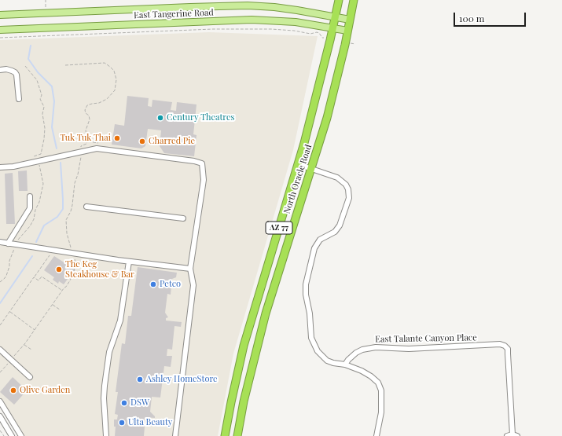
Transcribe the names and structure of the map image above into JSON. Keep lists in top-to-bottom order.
{
  "streets": {
    "highway": ["North Oracle Road", "AZ 77"],
    "main road": ["East Tangerine Road"],
    "street": ["East Talante Canyon Place"]
  },
  "crossings": [
    ["East Tangerine Road", "North Oracle Road"]
  ],
  "places": [
    "Century Theatres",
    "Tuk Tuk Thai",
    "Charred Pie",
    "The Keg Steakhouse & Bar",
    "Petco",
    "Ashley HomeStore",
    "Olive Garden",
    "DSW",
    "Ulta Beauty"
  ],
  "scale_bar": "100 m"
}
